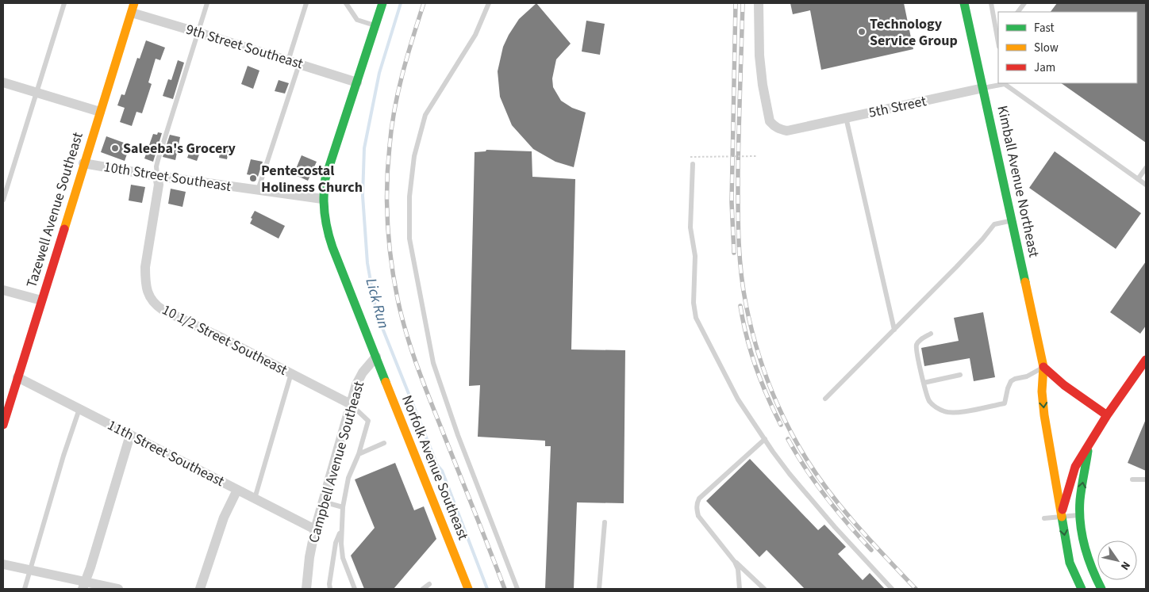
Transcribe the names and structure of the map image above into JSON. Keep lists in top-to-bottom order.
{
  "streets": {
    "street": [
      "9th Street Southeast",
      "5th Street",
      "10th Street Southeast",
      "Kimball Avenue Northeast",
      "Tazewell Avenue Southeast",
      "10 1/2 Street Southeast",
      "11th Street Southeast",
      "Campbell Avenue Southeast",
      "Norfolk Avenue Southeast"
    ]
  },
  "crossings": [
    ["9th Street Southeast", "Tazewell Avenue Southeast"],
    ["5th Street", "Kimball Avenue Northeast"],
    ["10th Street Southeast", "Tazewell Avenue Southeast"],
    ["10th Street Southeast", "10 1/2 Street Southeast"],
    ["Tazewell Avenue Southeast", "11th Street Southeast"],
    ["10 1/2 Street Southeast", "Campbell Avenue Southeast"],
    ["11th Street Southeast", "Campbell Avenue Southeast"],
    ["Campbell Avenue Southeast", "Norfolk Avenue Southeast"]
  ],
  "water": ["Lick Run"],
  "places": ["Technology Service Group", "Saleeba's Grocery", "Pentecostal Holiness Church"],
  "legend": ["Fast", "Slow", "Jam"],
  "north": "bottom right"
}
